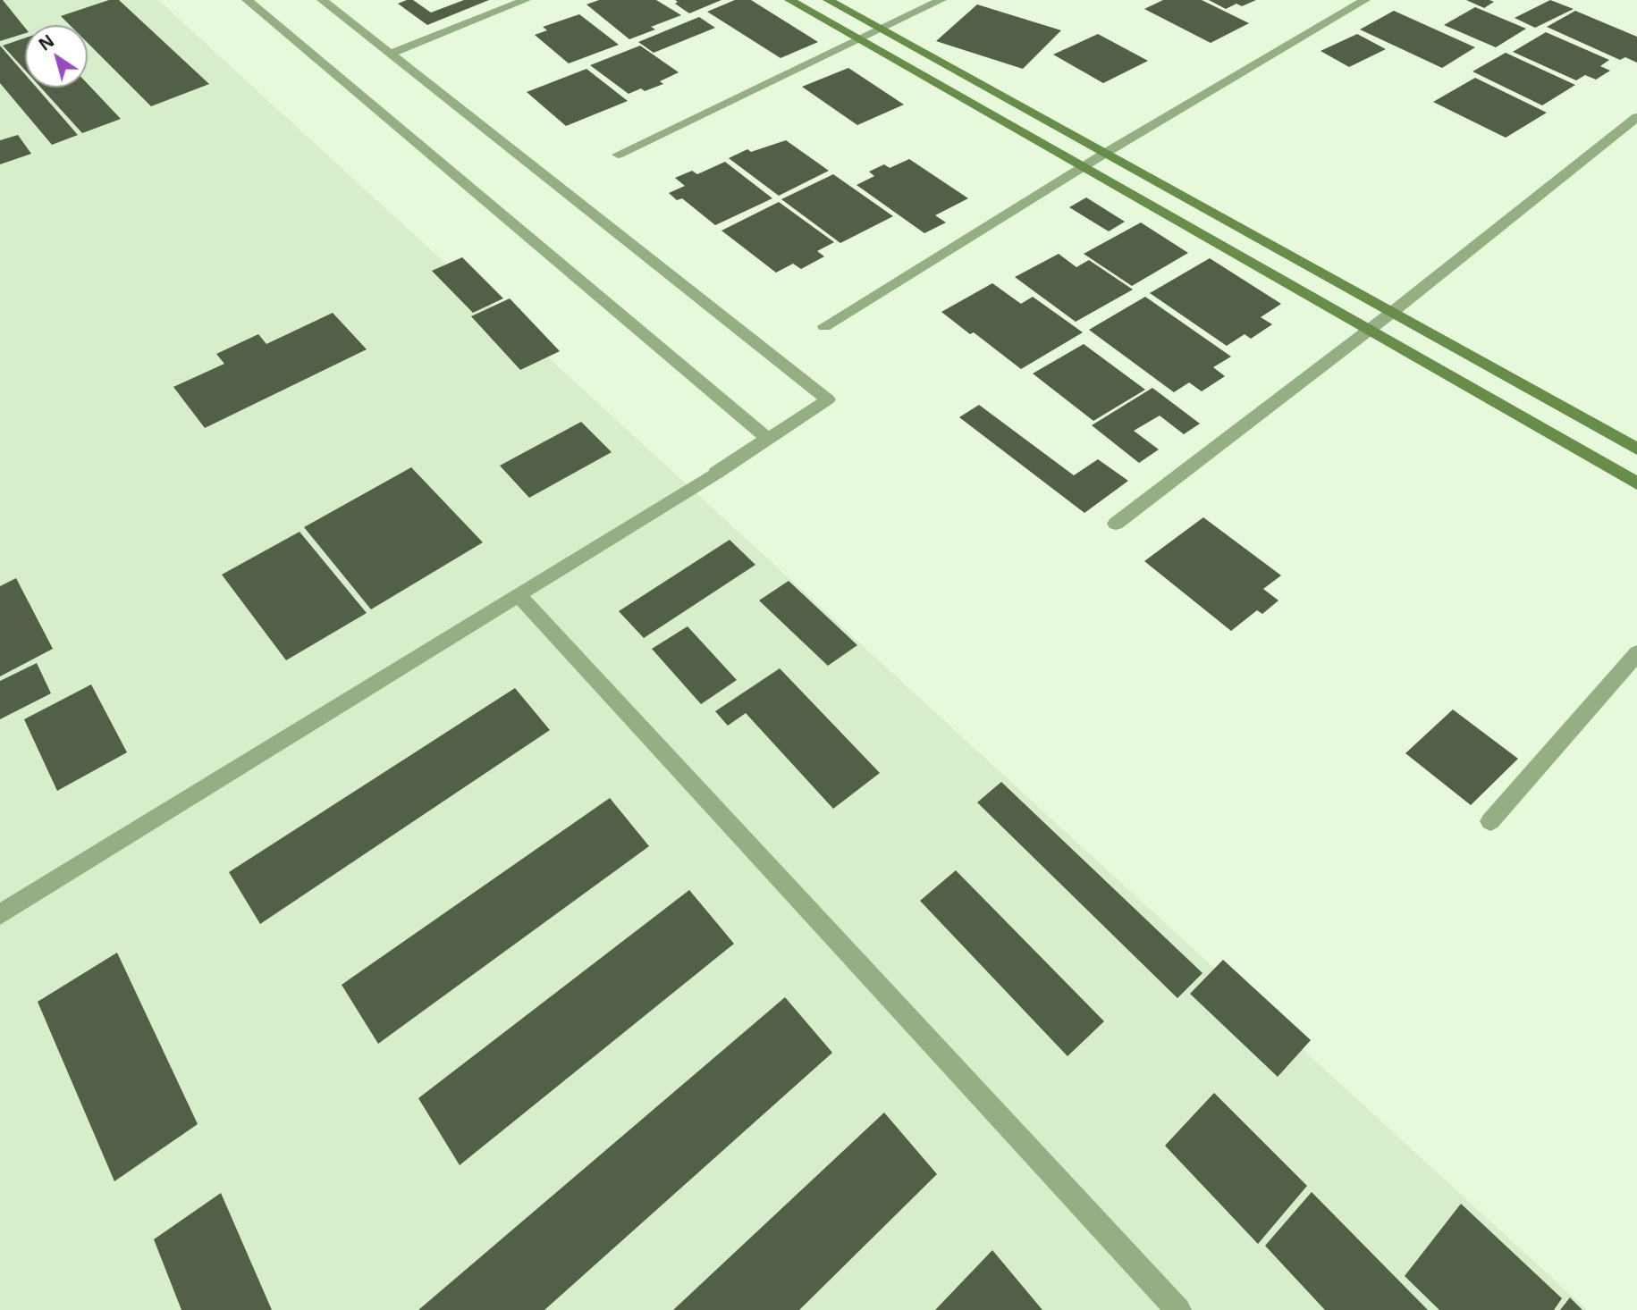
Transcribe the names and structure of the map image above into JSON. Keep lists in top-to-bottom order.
{
  "north": "top left"
}
